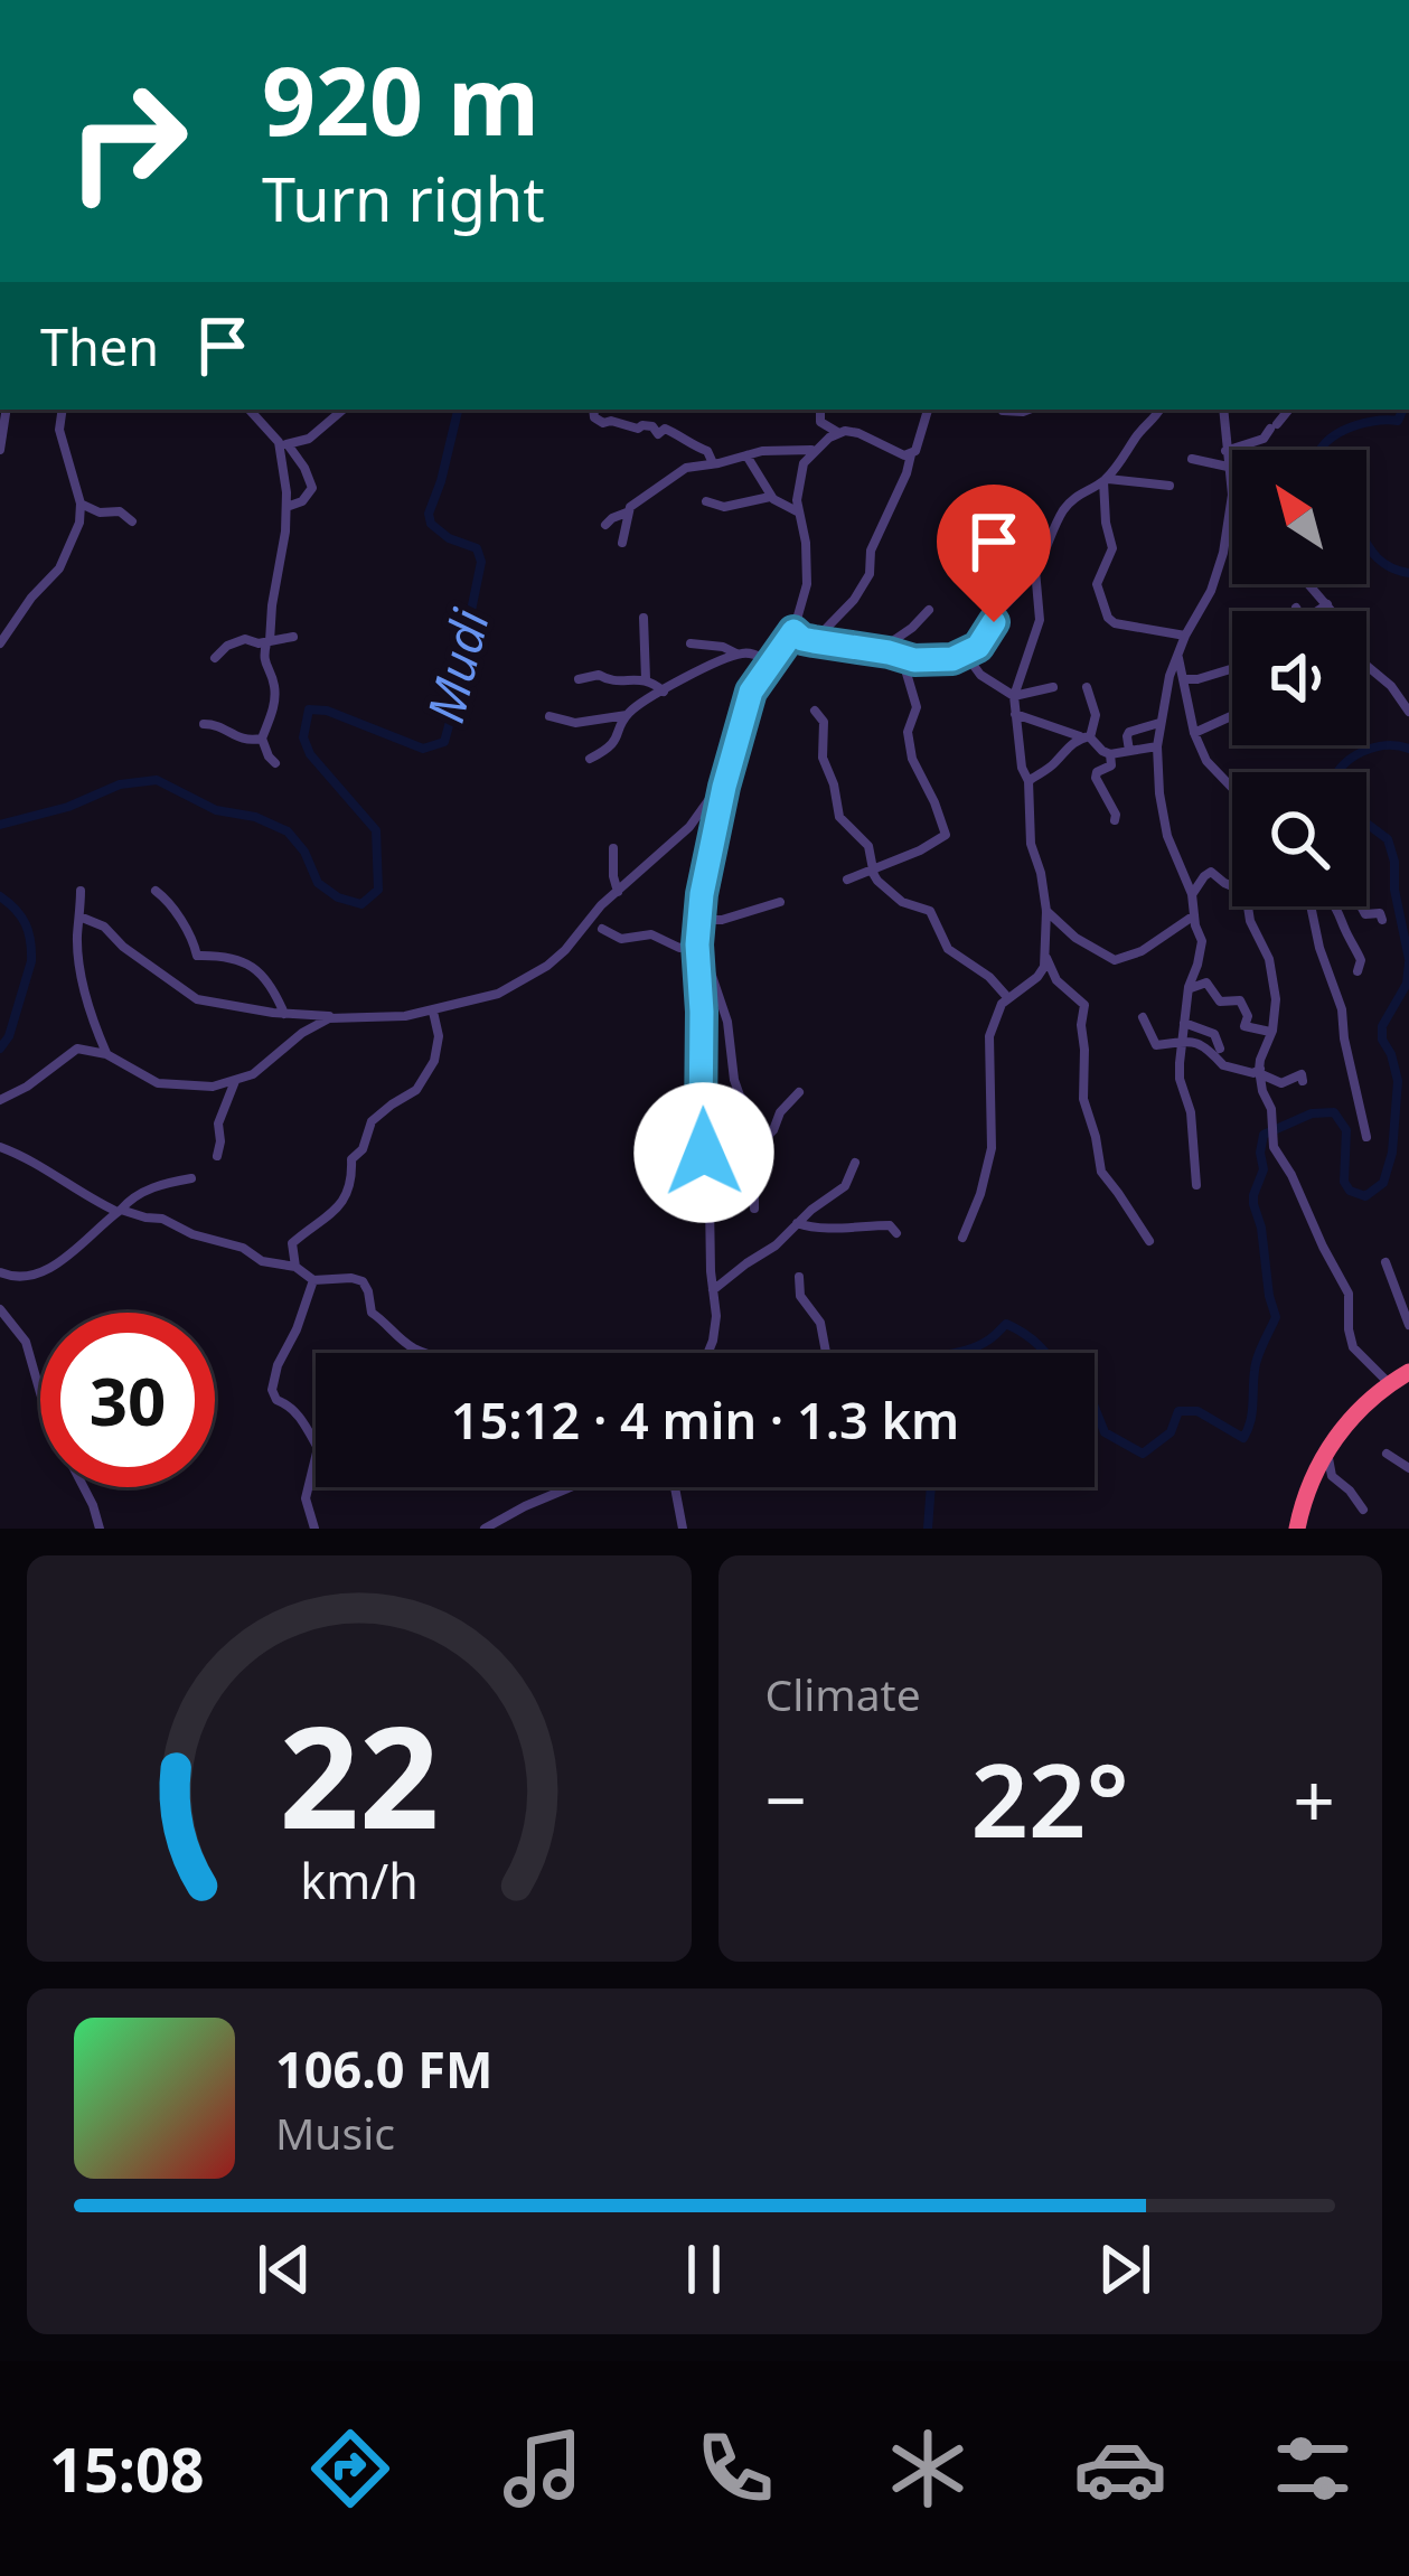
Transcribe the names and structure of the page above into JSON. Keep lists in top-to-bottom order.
{
  "water": ["Mudi"],
  "north": "top left",
  "page": {
    "turn": ["920 m", "Turn right"],
    "then": "Then",
    "limit": "30",
    "trip": "15:12 · 4 min · 1.3 km",
    "tile": "Climate",
    "heat": ["−", "22°", "+"],
    "song": ["106.0 FM", "Music"],
    "tabs": "15:08",
    "gauge": ["22", "km/h"]
  }
}
